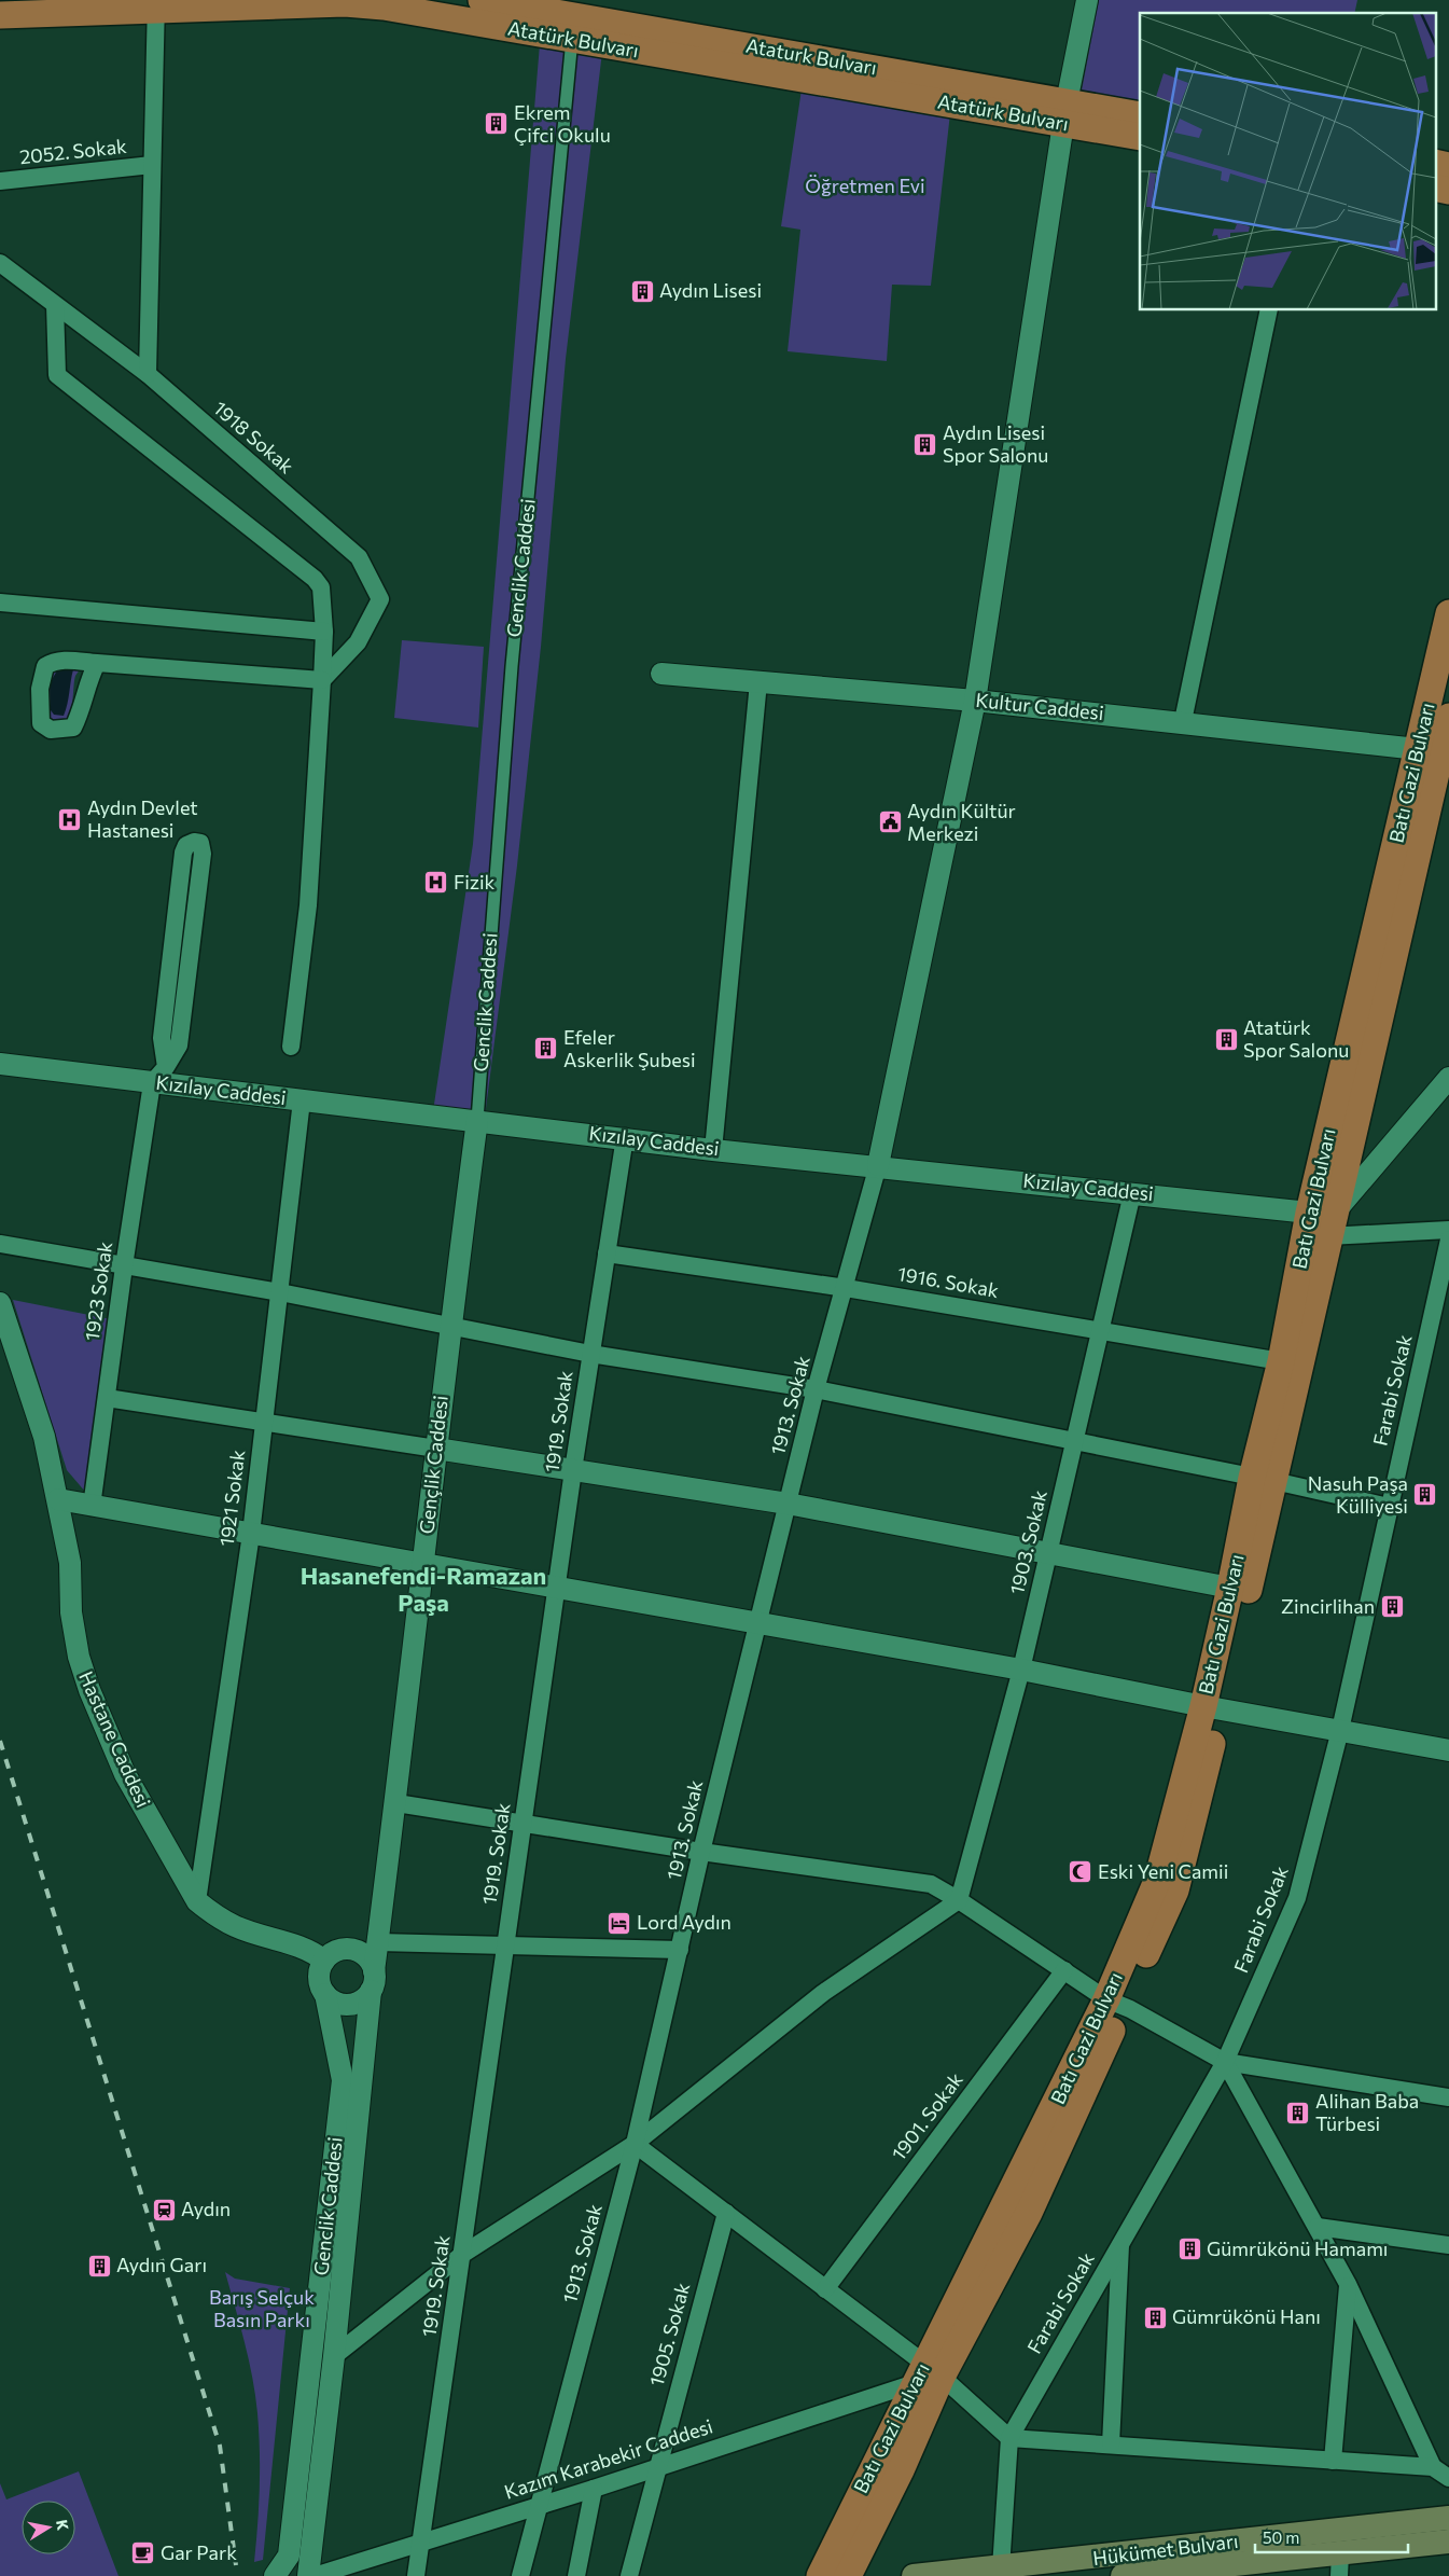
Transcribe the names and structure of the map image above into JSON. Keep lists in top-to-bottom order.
{
  "streets": {
    "main road": [
      "Atatürk Bulvarı",
      "Ataturk Bulvarı",
      "Batı Gazi Bulvarı",
      "Hükümet Bulvarı"
    ],
    "street": [
      "2052. Sokak",
      "1918 Sokak",
      "Genclik Caddesi",
      "Kultur Caddesi",
      "Kızılay Caddesi",
      "1916. Sokak",
      "1923 Sokak",
      "Farabi Sokak",
      "1913. Sokak",
      "1919. Sokak",
      "Gençlik Caddesi",
      "1921 Sokak",
      "1903. Sokak",
      "Hastane Caddesi",
      "1901. Sokak",
      "1905. Sokak",
      "Kazım Karabekir Caddesi"
    ]
  },
  "crossings": [
    ["Atatürk Bulvarı", "Ataturk Bulvarı"],
    ["Atatürk Bulvarı", "Genclik Caddesi"],
    ["Ataturk Bulvarı", "Genclik Caddesi"],
    ["Genclik Caddesi", "Kızılay Caddesi"],
    ["Genclik Caddesi", "Gençlik Caddesi"],
    ["Genclik Caddesi", "Hastane Caddesi"],
    ["Kultur Caddesi", "Batı Gazi Bulvarı"],
    ["Batı Gazi Bulvarı", "Kızılay Caddesi"],
    ["Batı Gazi Bulvarı", "1916. Sokak"],
    ["Batı Gazi Bulvarı", "Kazım Karabekir Caddesi"],
    ["Kızılay Caddesi", "1923 Sokak"],
    ["Kızılay Caddesi", "1913. Sokak"],
    ["Kızılay Caddesi", "1919. Sokak"],
    ["Kızılay Caddesi", "Gençlik Caddesi"],
    ["Kızılay Caddesi", "1921 Sokak"],
    ["Kızılay Caddesi", "1903. Sokak"],
    ["1916. Sokak", "1913. Sokak"],
    ["1916. Sokak", "1919. Sokak"],
    ["1916. Sokak", "1903. Sokak"],
    ["Farabi Sokak", "Hükümet Bulvarı"],
    ["1913. Sokak", "Kazım Karabekir Caddesi"],
    ["1919. Sokak", "Kazım Karabekir Caddesi"],
    ["Gençlik Caddesi", "Hastane Caddesi"],
    ["1921 Sokak", "Hastane Caddesi"],
    ["1905. Sokak", "Kazım Karabekir Caddesi"]
  ],
  "districts": ["Hasanefendi-Ramazan Paşa"],
  "parks": ["Öğretmen Evi", "Barış Selçuk Basın Parkı"],
  "places": {
    "building": [
      "Ekrem Çifci Okulu",
      "Aydın Lisesi",
      "Aydın Lisesi Spor Salonu",
      "Atatürk Spor Salonu",
      "Efeler Askerlik Şubesi",
      "Nasuh Paşa Külliyesi",
      "Zincirlihan",
      "Alihan Baba Türbesi",
      "Gümrükönü Hamamı",
      "Aydın Garı",
      "Gümrükönü Hanı"
    ],
    "hospital": ["Aydın Devlet Hastanesi", "Fizik"],
    "public building": ["Aydın Kültür Merkezi"],
    "mosque": ["Eski Yeni Camii"],
    "hotel": ["Lord Aydın"],
    "station": ["Aydın"],
    "cafe": ["Gar Park"]
  },
  "scale_bar": "50 m",
  "north": "right"
}
